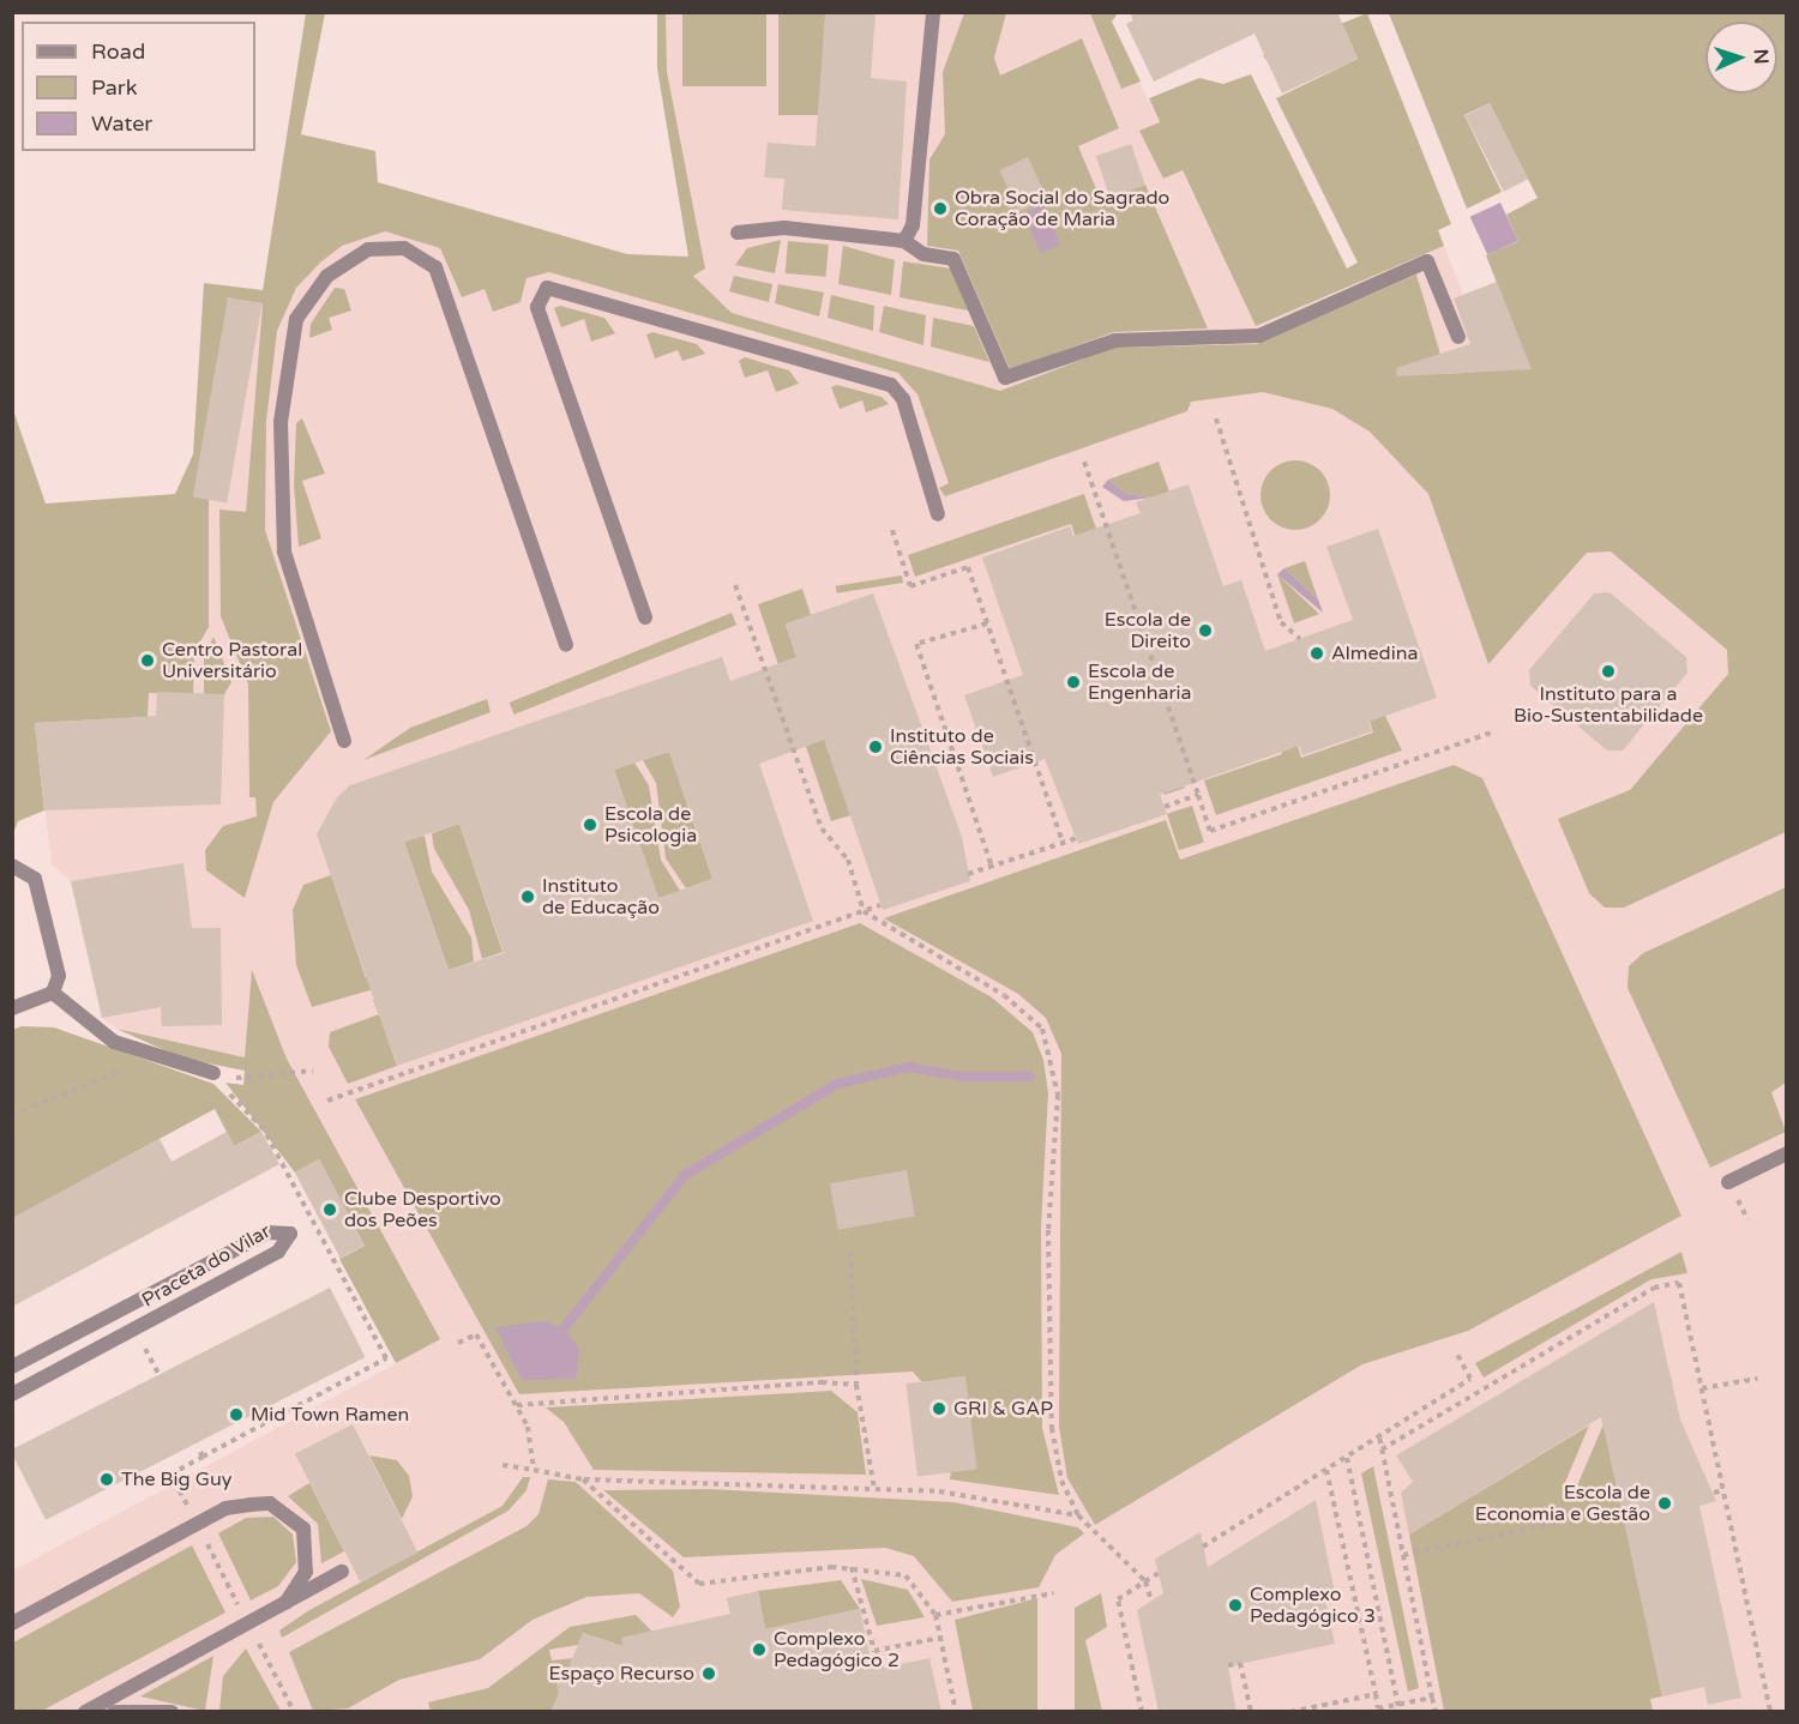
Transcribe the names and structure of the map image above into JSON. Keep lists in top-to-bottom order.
{
  "streets": {
    "street": ["Praceta do Vilar"]
  },
  "places": [
    "Obra Social do Sagrado Coração de Maria",
    "Escola de Direito",
    "Almedina",
    "Centro Pastoral Universitário",
    "Instituto para a Bio-Sustentabilidade",
    "Escola de Engenharia",
    "Instituto de Ciências Sociais",
    "Escola de Psicologia",
    "Instituto de Educação",
    "Clube Desportivo dos Peões",
    "GRI & GAP",
    "Mid Town Ramen",
    "The Big Guy",
    "Escola de Economia e Gestão",
    "Complexo Pedagógico 3",
    "Complexo Pedagógico 2",
    "Espaço Recurso"
  ],
  "legend": ["Road", "Park", "Water"],
  "north": "right"
}
